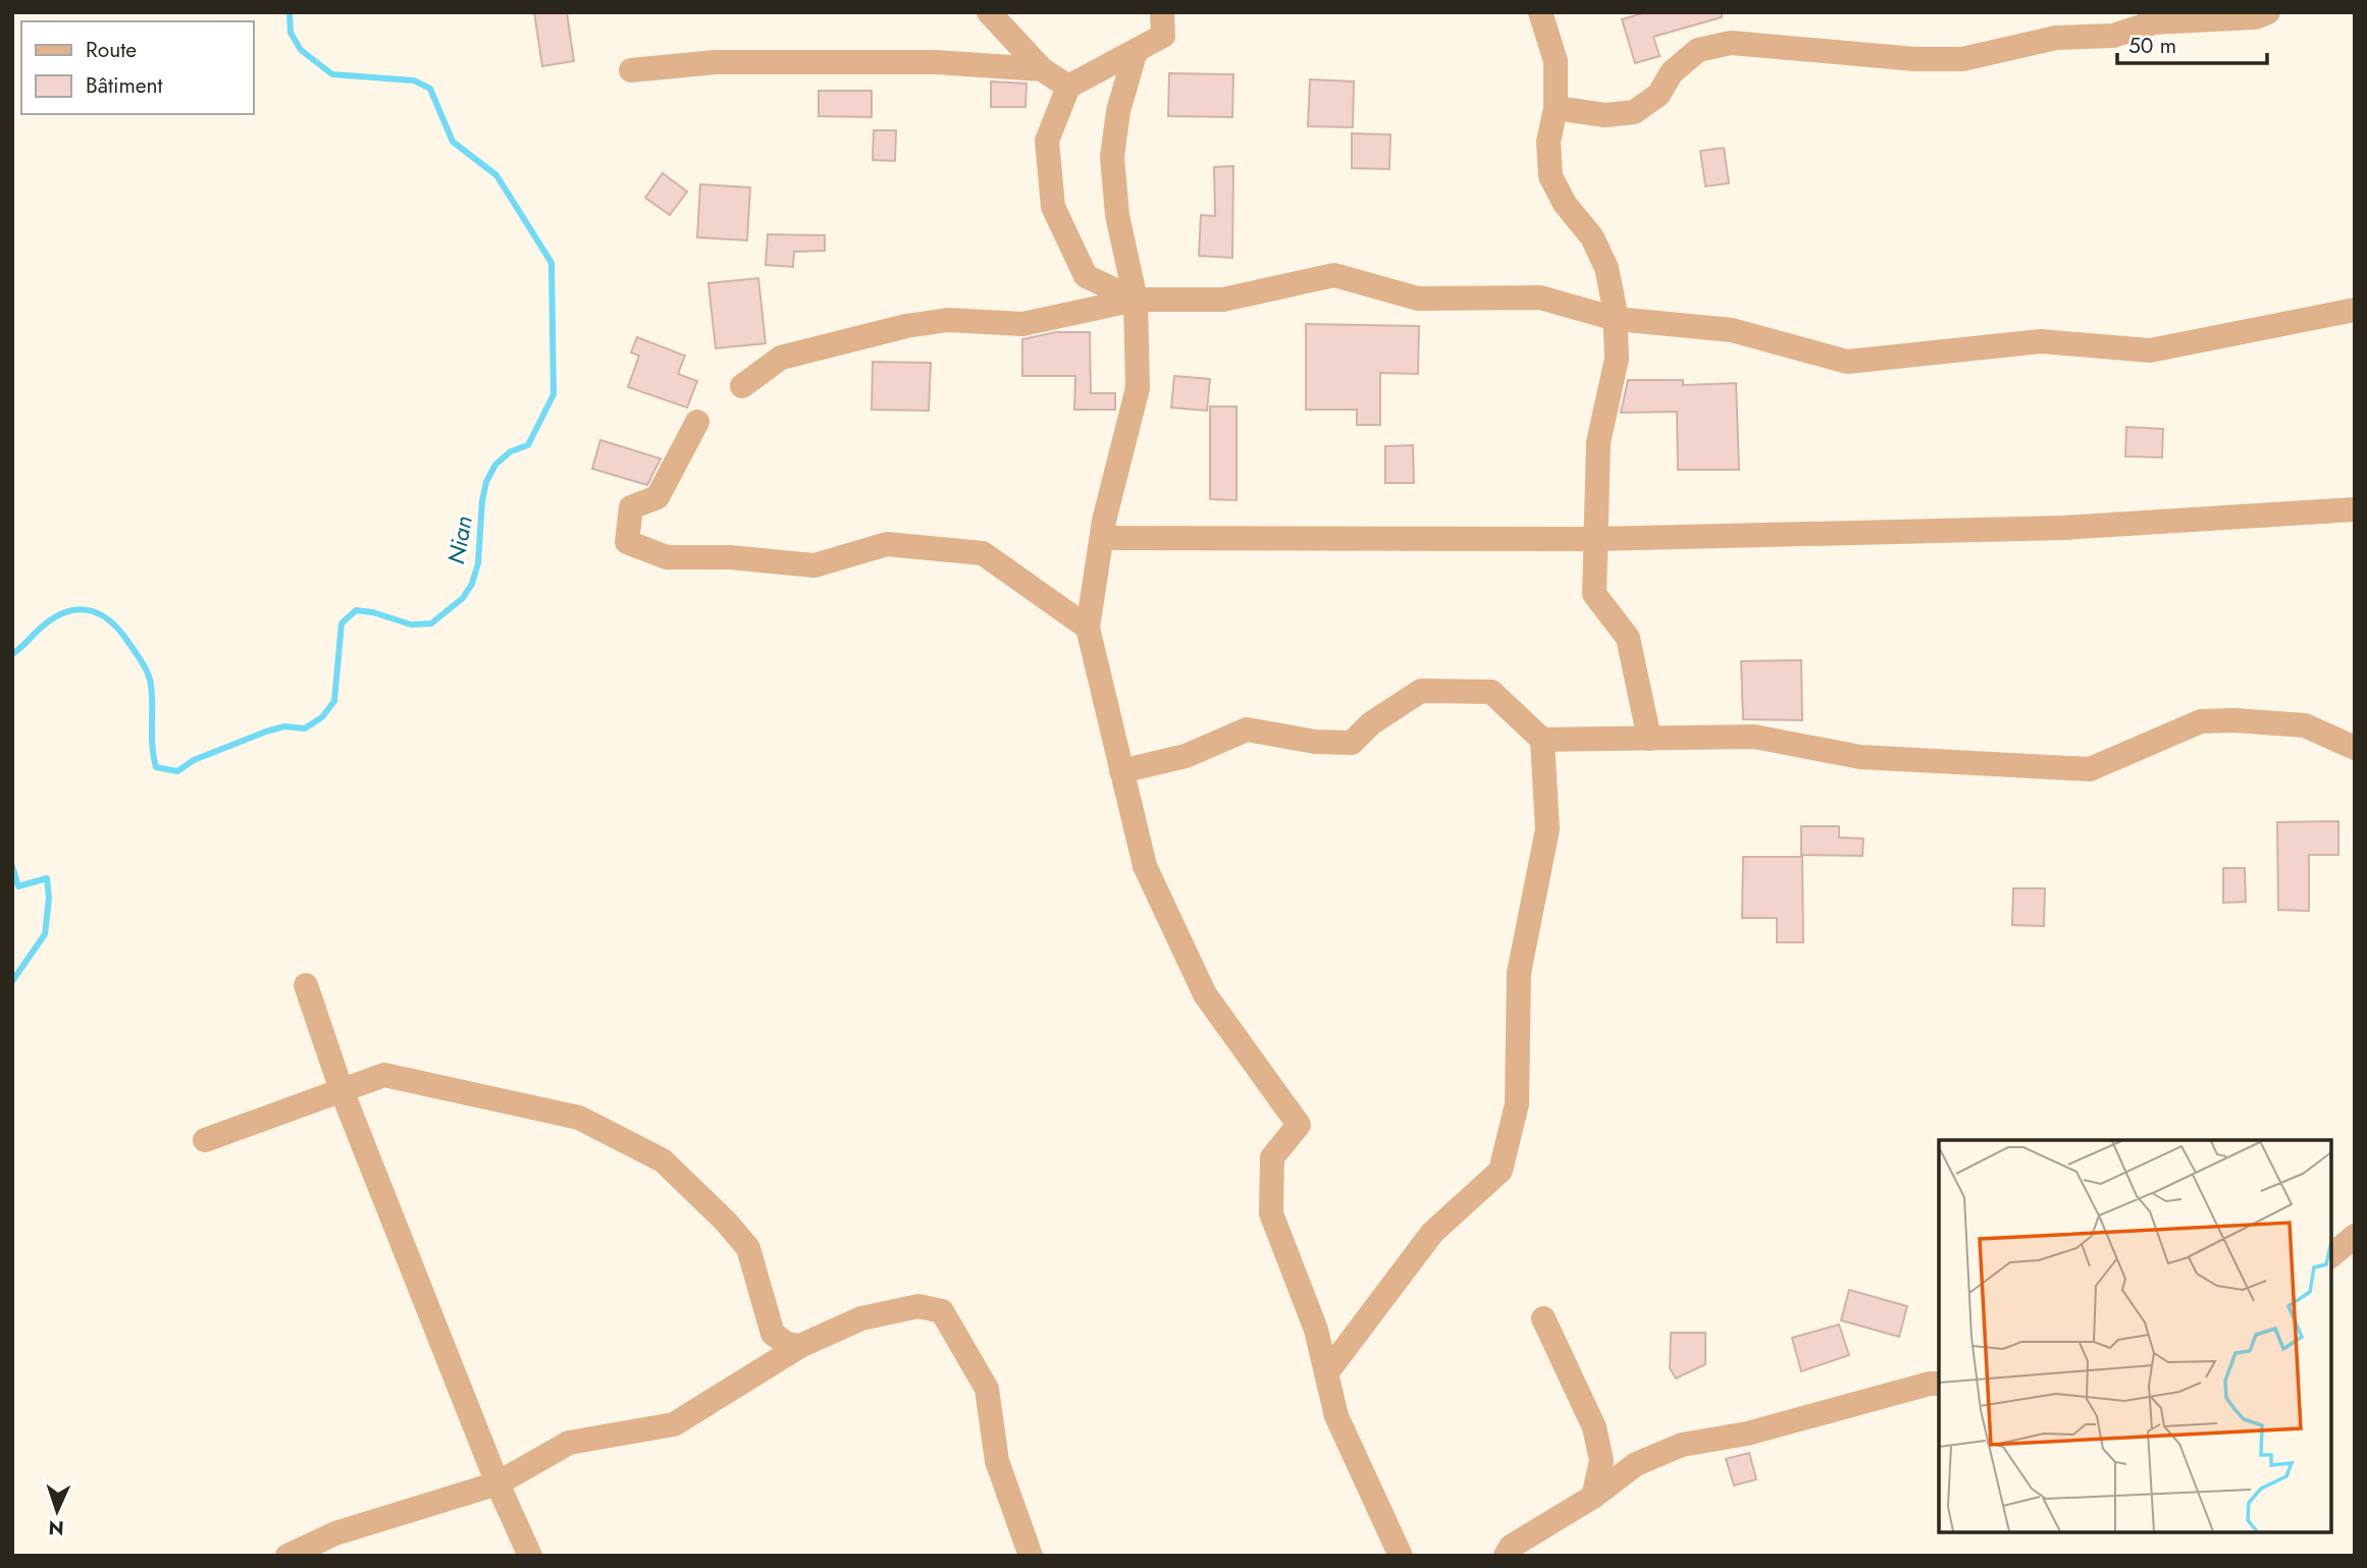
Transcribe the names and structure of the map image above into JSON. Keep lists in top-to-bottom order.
{
  "water": ["Nian"],
  "legend": ["Route", "Bâtiment"],
  "scale_bar": "50 m",
  "north": "bottom"
}
